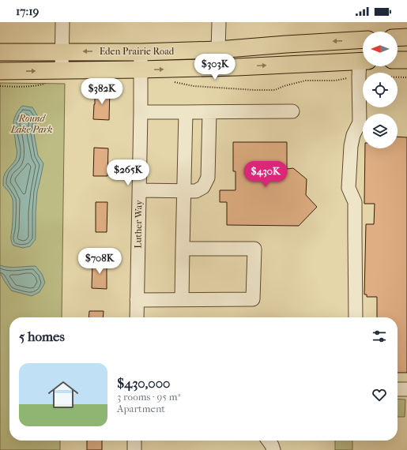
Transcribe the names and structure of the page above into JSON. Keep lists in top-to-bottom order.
{
  "streets": {
    "main road": ["Eden Prairie Road"],
    "street": ["Luther Way"]
  },
  "crossings": [
    ["Eden Prairie Road", "Luther Way"]
  ],
  "parks": ["Round Lake Park"],
  "north": "left",
  "page": {
    "status": "17:19",
    "price": [
      "$303K",
      "$382K",
      "$265K",
      "$430K",
      "$708K"
    ],
    "heading": "5 homes",
    "list": [
      {
        "name": "$430,000",
        "note": "3 rooms · 95 m² · Apartment"
      }
    ]
  }
}
